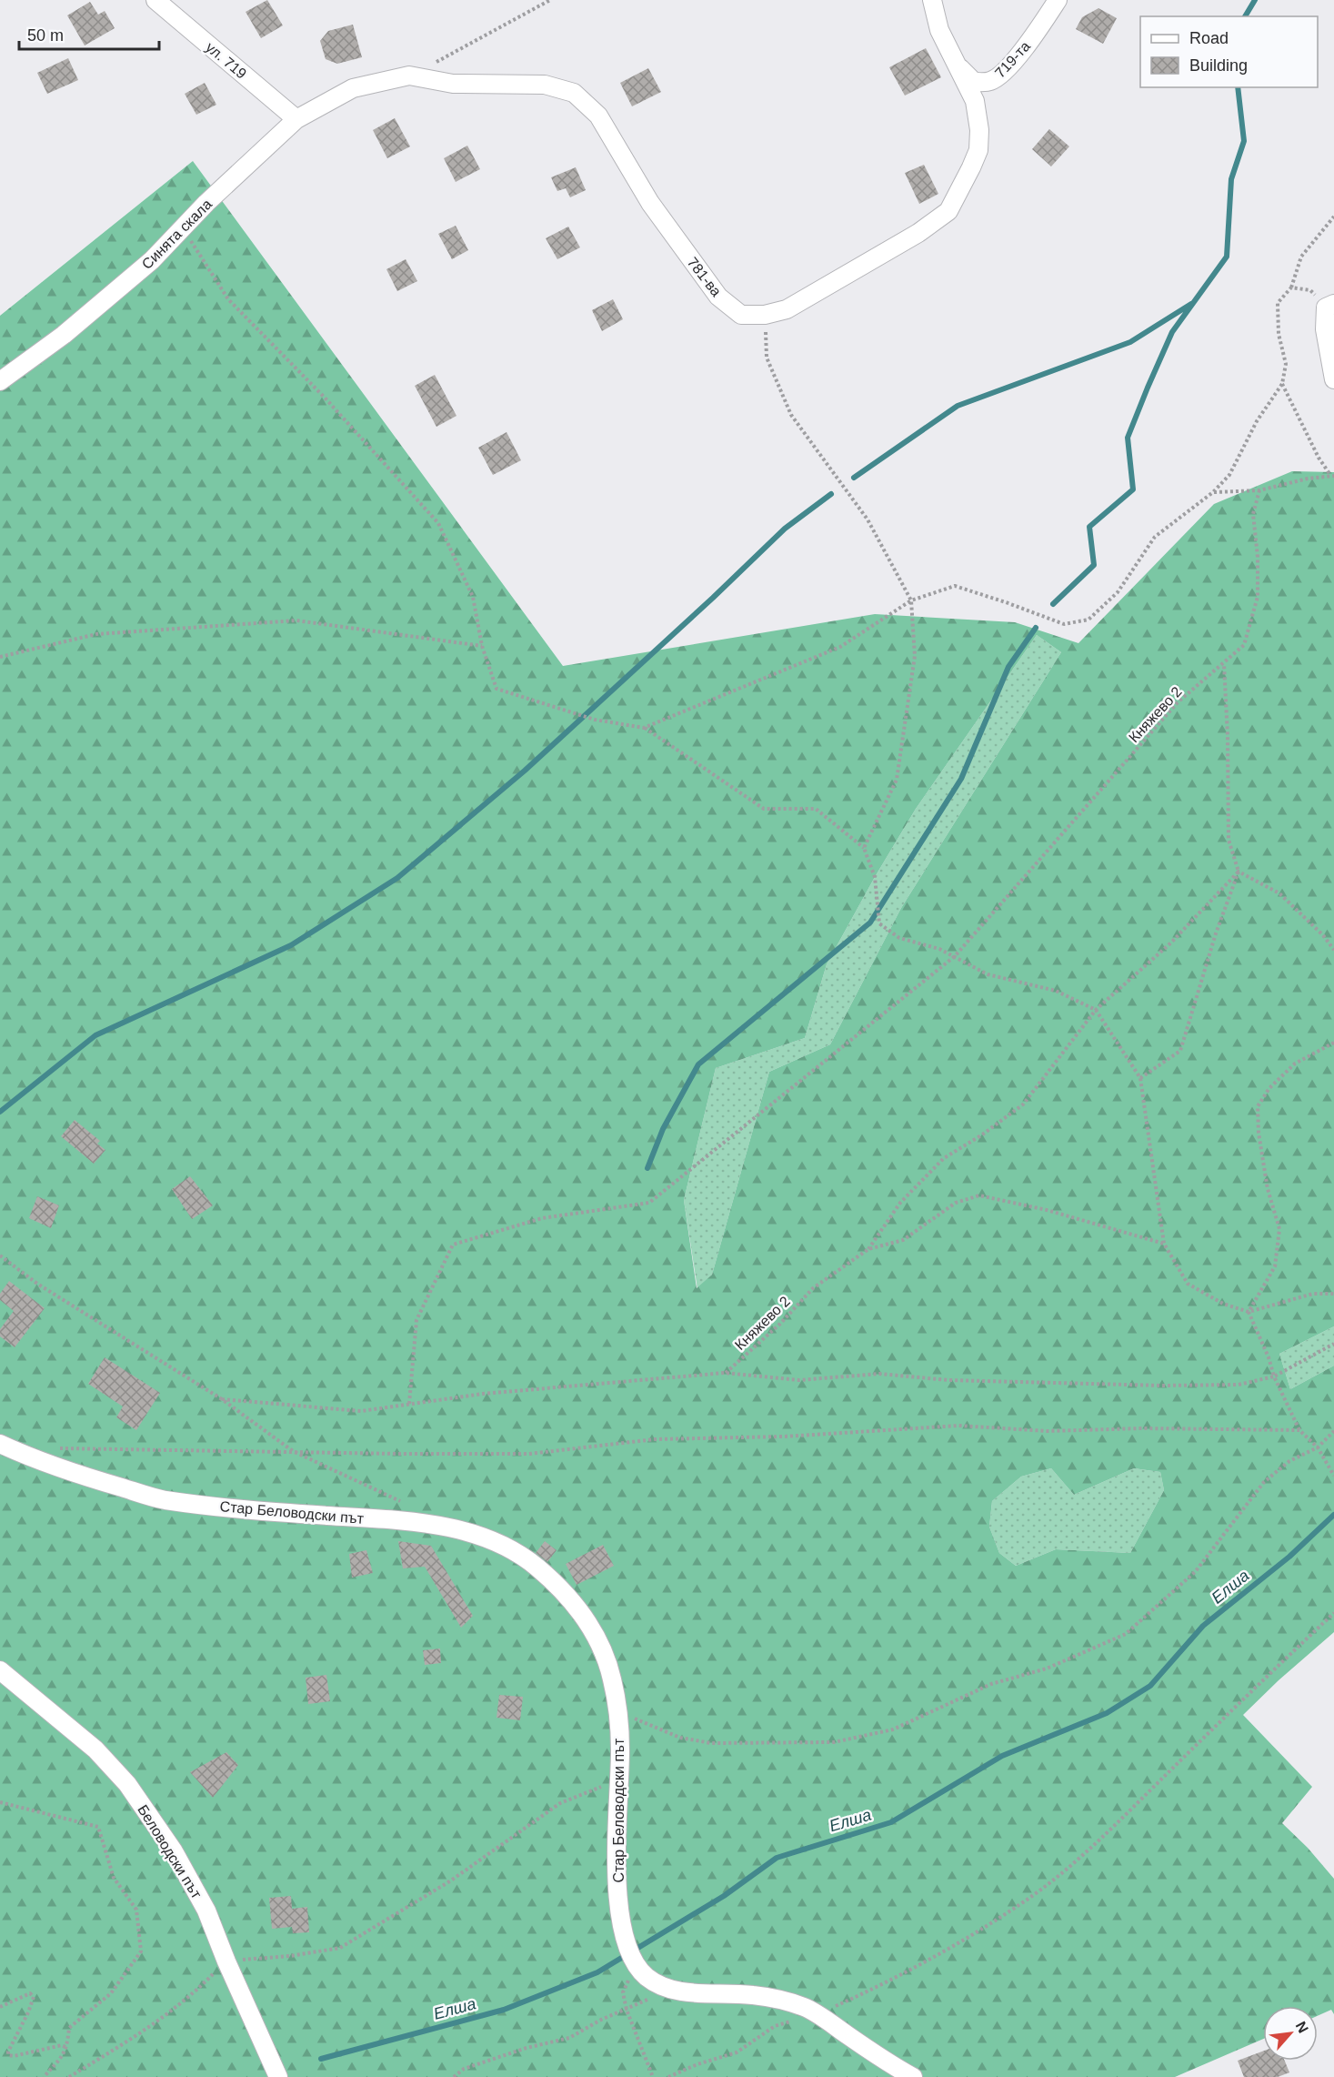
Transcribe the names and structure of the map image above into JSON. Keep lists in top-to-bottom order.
{
  "streets": {
    "street": [
      "719-та",
      "ул. 719",
      "Синята скала",
      "781-ва",
      "Стар Беловодски път",
      "Беловодски път"
    ],
    "path": ["Княжево 2"]
  },
  "crossings": [
    ["719-та", "781-ва"],
    ["ул. 719", "Синята скала"],
    ["Синята скала", "781-ва"]
  ],
  "water": ["Елша"],
  "legend": ["Road", "Building"],
  "scale_bar": "50 m",
  "north": "top right"
}
